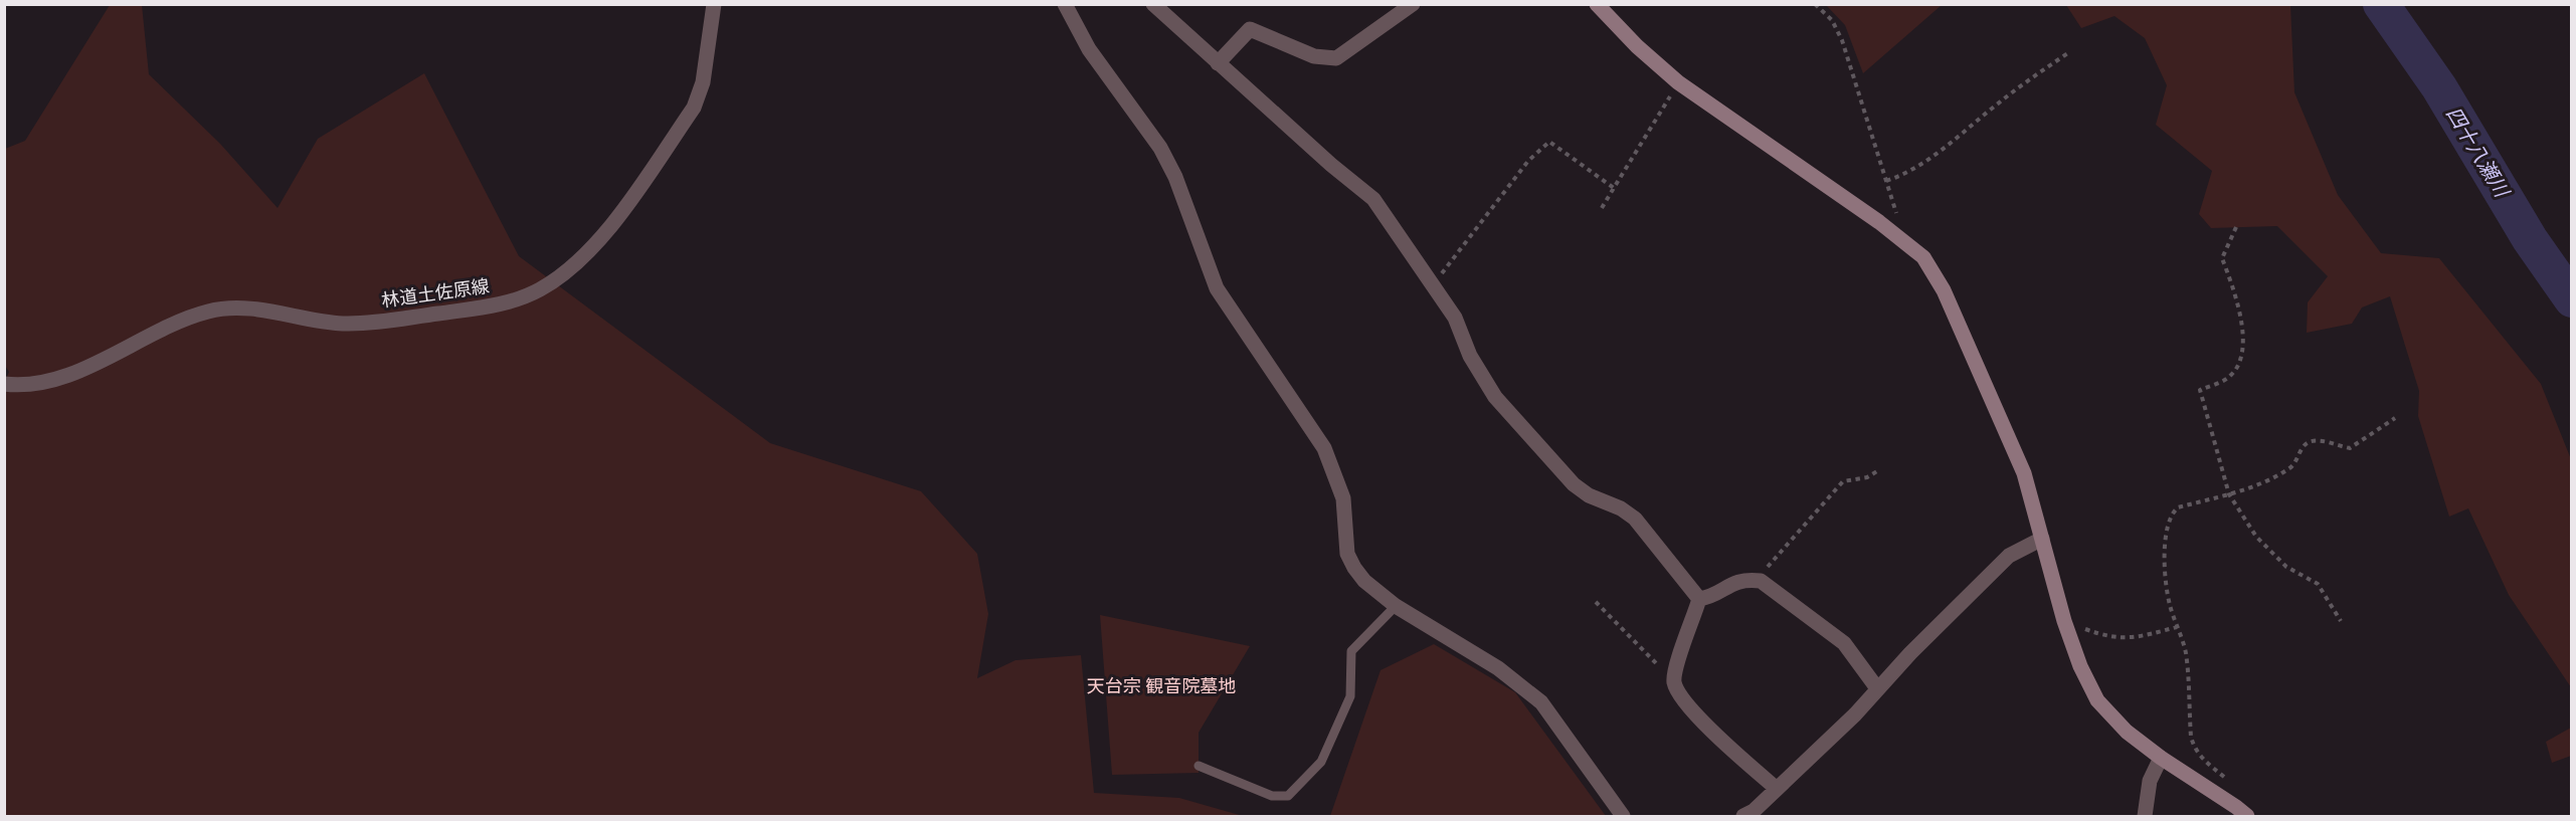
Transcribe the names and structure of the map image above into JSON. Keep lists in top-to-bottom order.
{
  "streets": {
    "street": ["林道土佐原線"]
  },
  "water": ["四十八瀬川"],
  "parks": ["天台宗 観音院墓地"]
}
